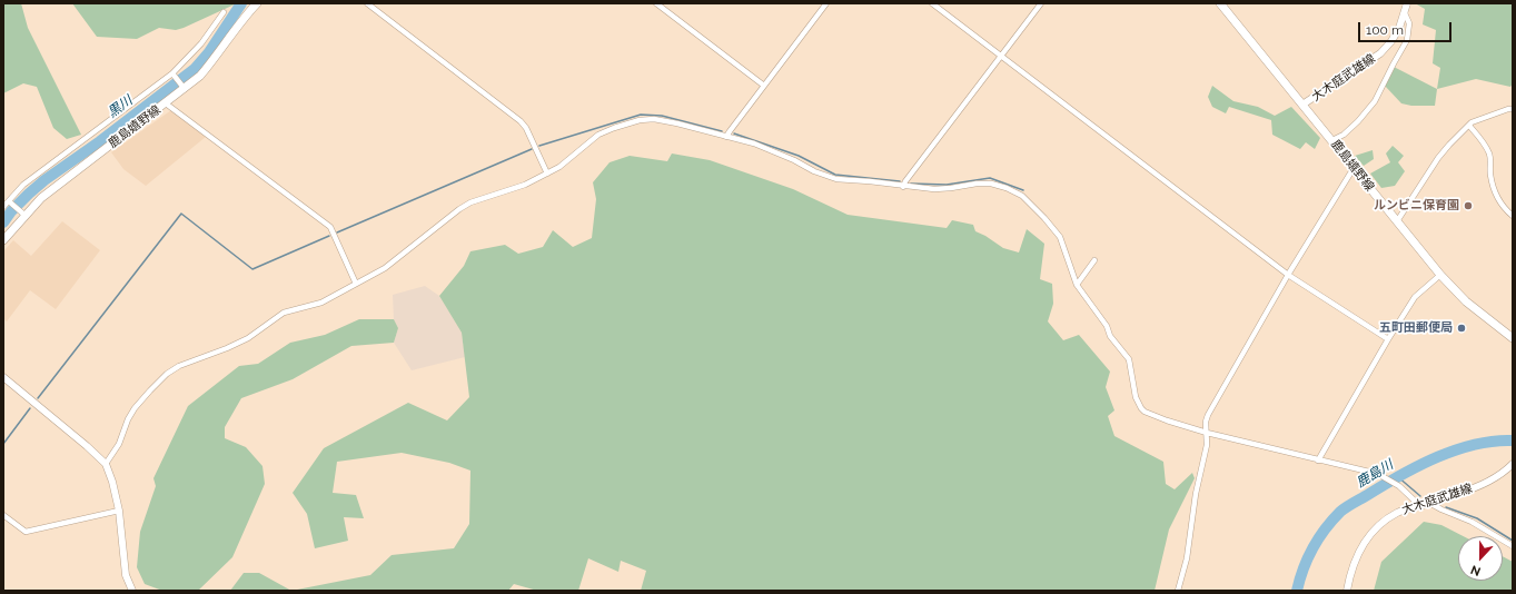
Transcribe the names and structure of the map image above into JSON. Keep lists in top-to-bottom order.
{
  "streets": {
    "main road": ["大木庭武雄線", "鹿島嬉野線"]
  },
  "crossings": [
    ["大木庭武雄線", "鹿島嬉野線"]
  ],
  "water": ["黒川", "鹿島川"],
  "places": ["ルンビニ保育園", "五町田郵便局"],
  "scale_bar": "100 m",
  "north": "bottom"
}
